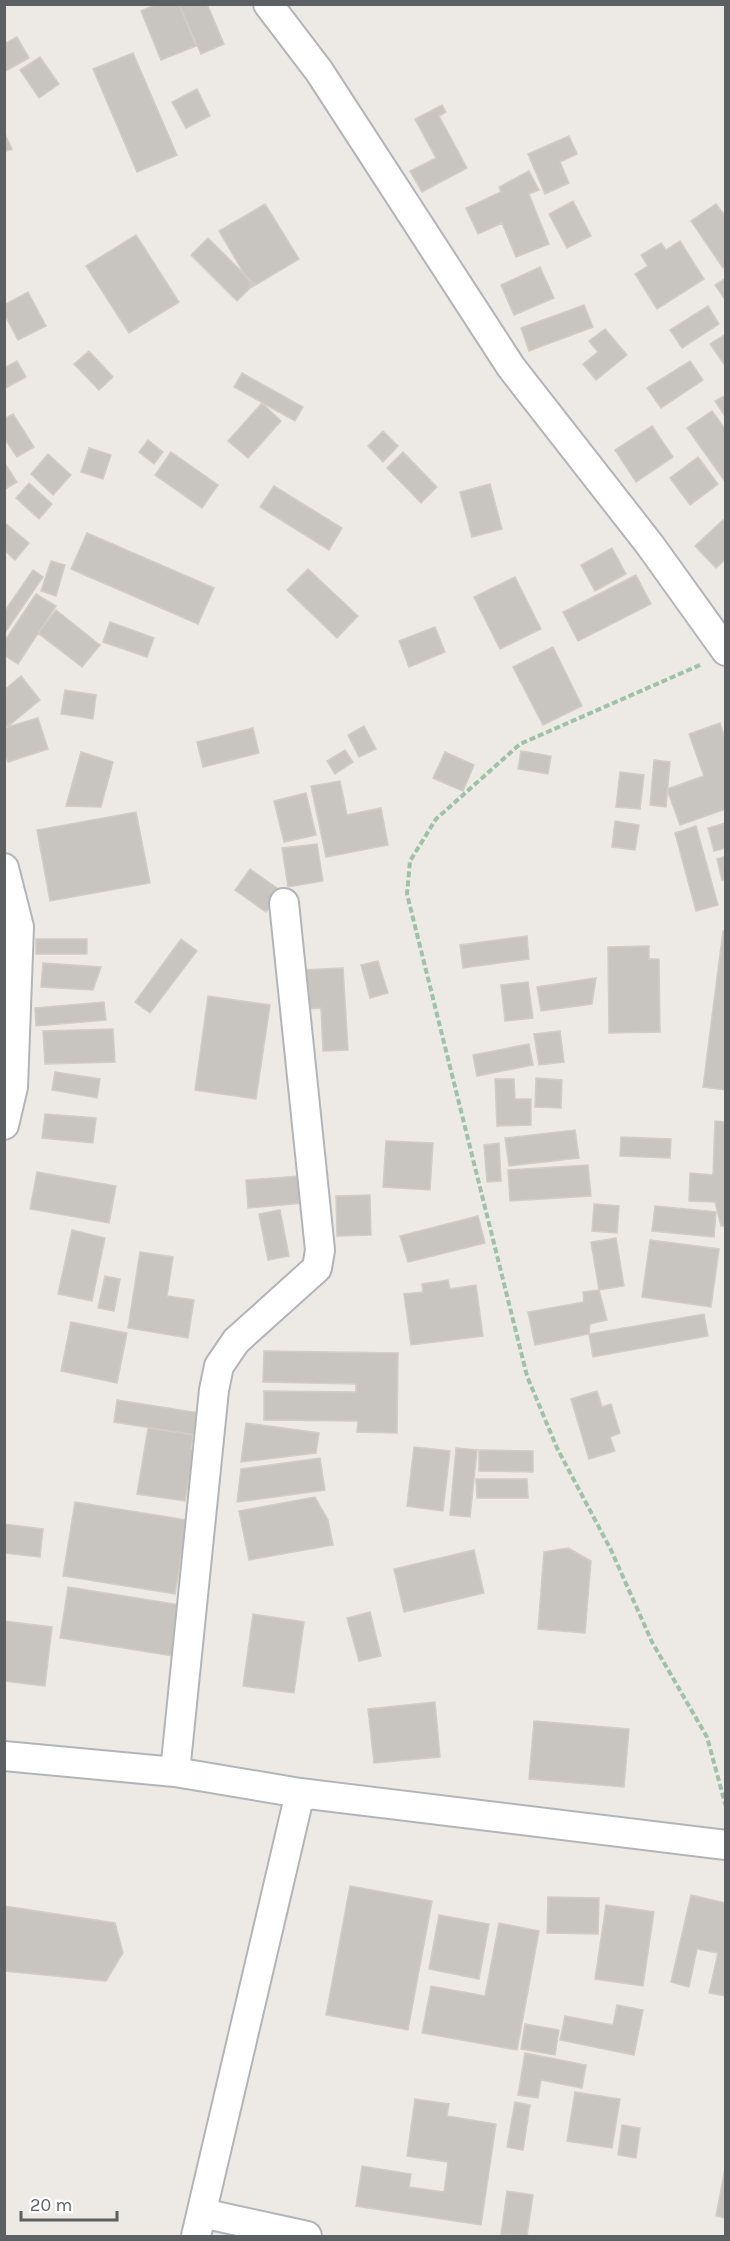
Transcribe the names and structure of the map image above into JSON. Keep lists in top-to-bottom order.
{
  "scale_bar": "20 m"
}
